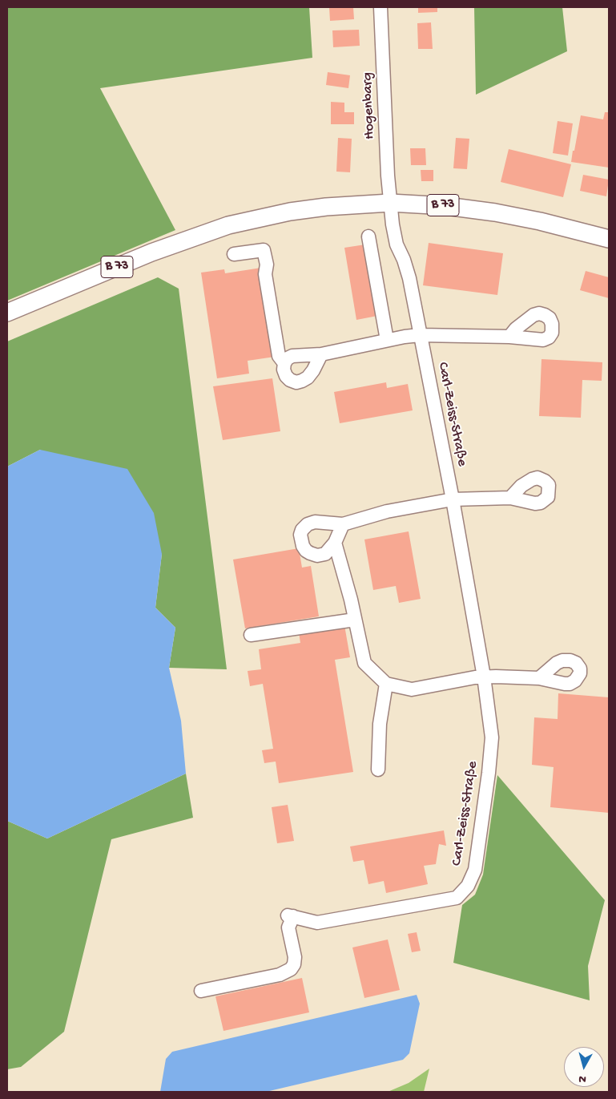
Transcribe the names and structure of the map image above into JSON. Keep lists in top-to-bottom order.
{
  "streets": {
    "main road": ["B 73"],
    "street": ["Hogenbarg", "Carl-Zeiss-Straße"]
  },
  "crossings": [
    ["Hogenbarg", "B 73"],
    ["Hogenbarg", "Carl-Zeiss-Straße"],
    ["B 73", "Carl-Zeiss-Straße"]
  ],
  "north": "bottom"
}
